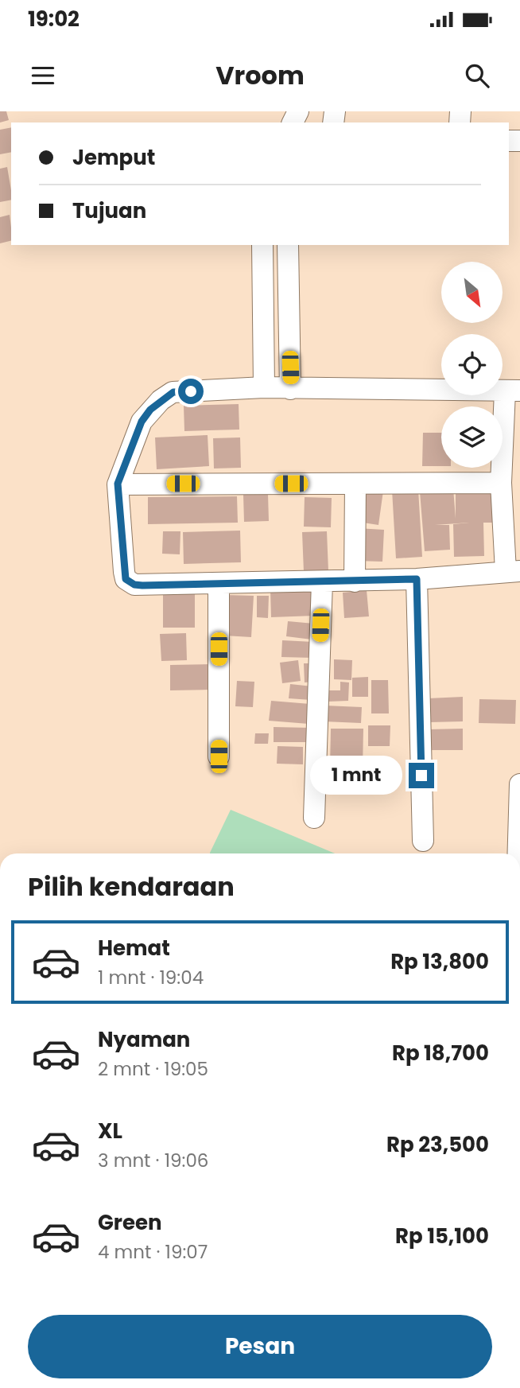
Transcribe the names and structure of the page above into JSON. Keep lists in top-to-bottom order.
{
  "north": "bottom right",
  "page": {
    "status": "19:02",
    "header": "Vroom",
    "banner": ["Jemput", "Tujuan"],
    "bubble": "1 mnt",
    "heading": "Pilih kendaraan",
    "list": [
      {
        "name": "Hemat",
        "note": "1 mnt · 19:04",
        "value": "Rp 13,800"
      },
      {
        "name": "Nyaman",
        "note": "2 mnt · 19:05",
        "value": "Rp 18,700"
      },
      {
        "name": "XL",
        "note": "3 mnt · 19:06",
        "value": "Rp 23,500"
      },
      {
        "name": "Green",
        "note": "4 mnt · 19:07",
        "value": "Rp 15,100"
      }
    ],
    "buttons": "Pesan"
  }
}
